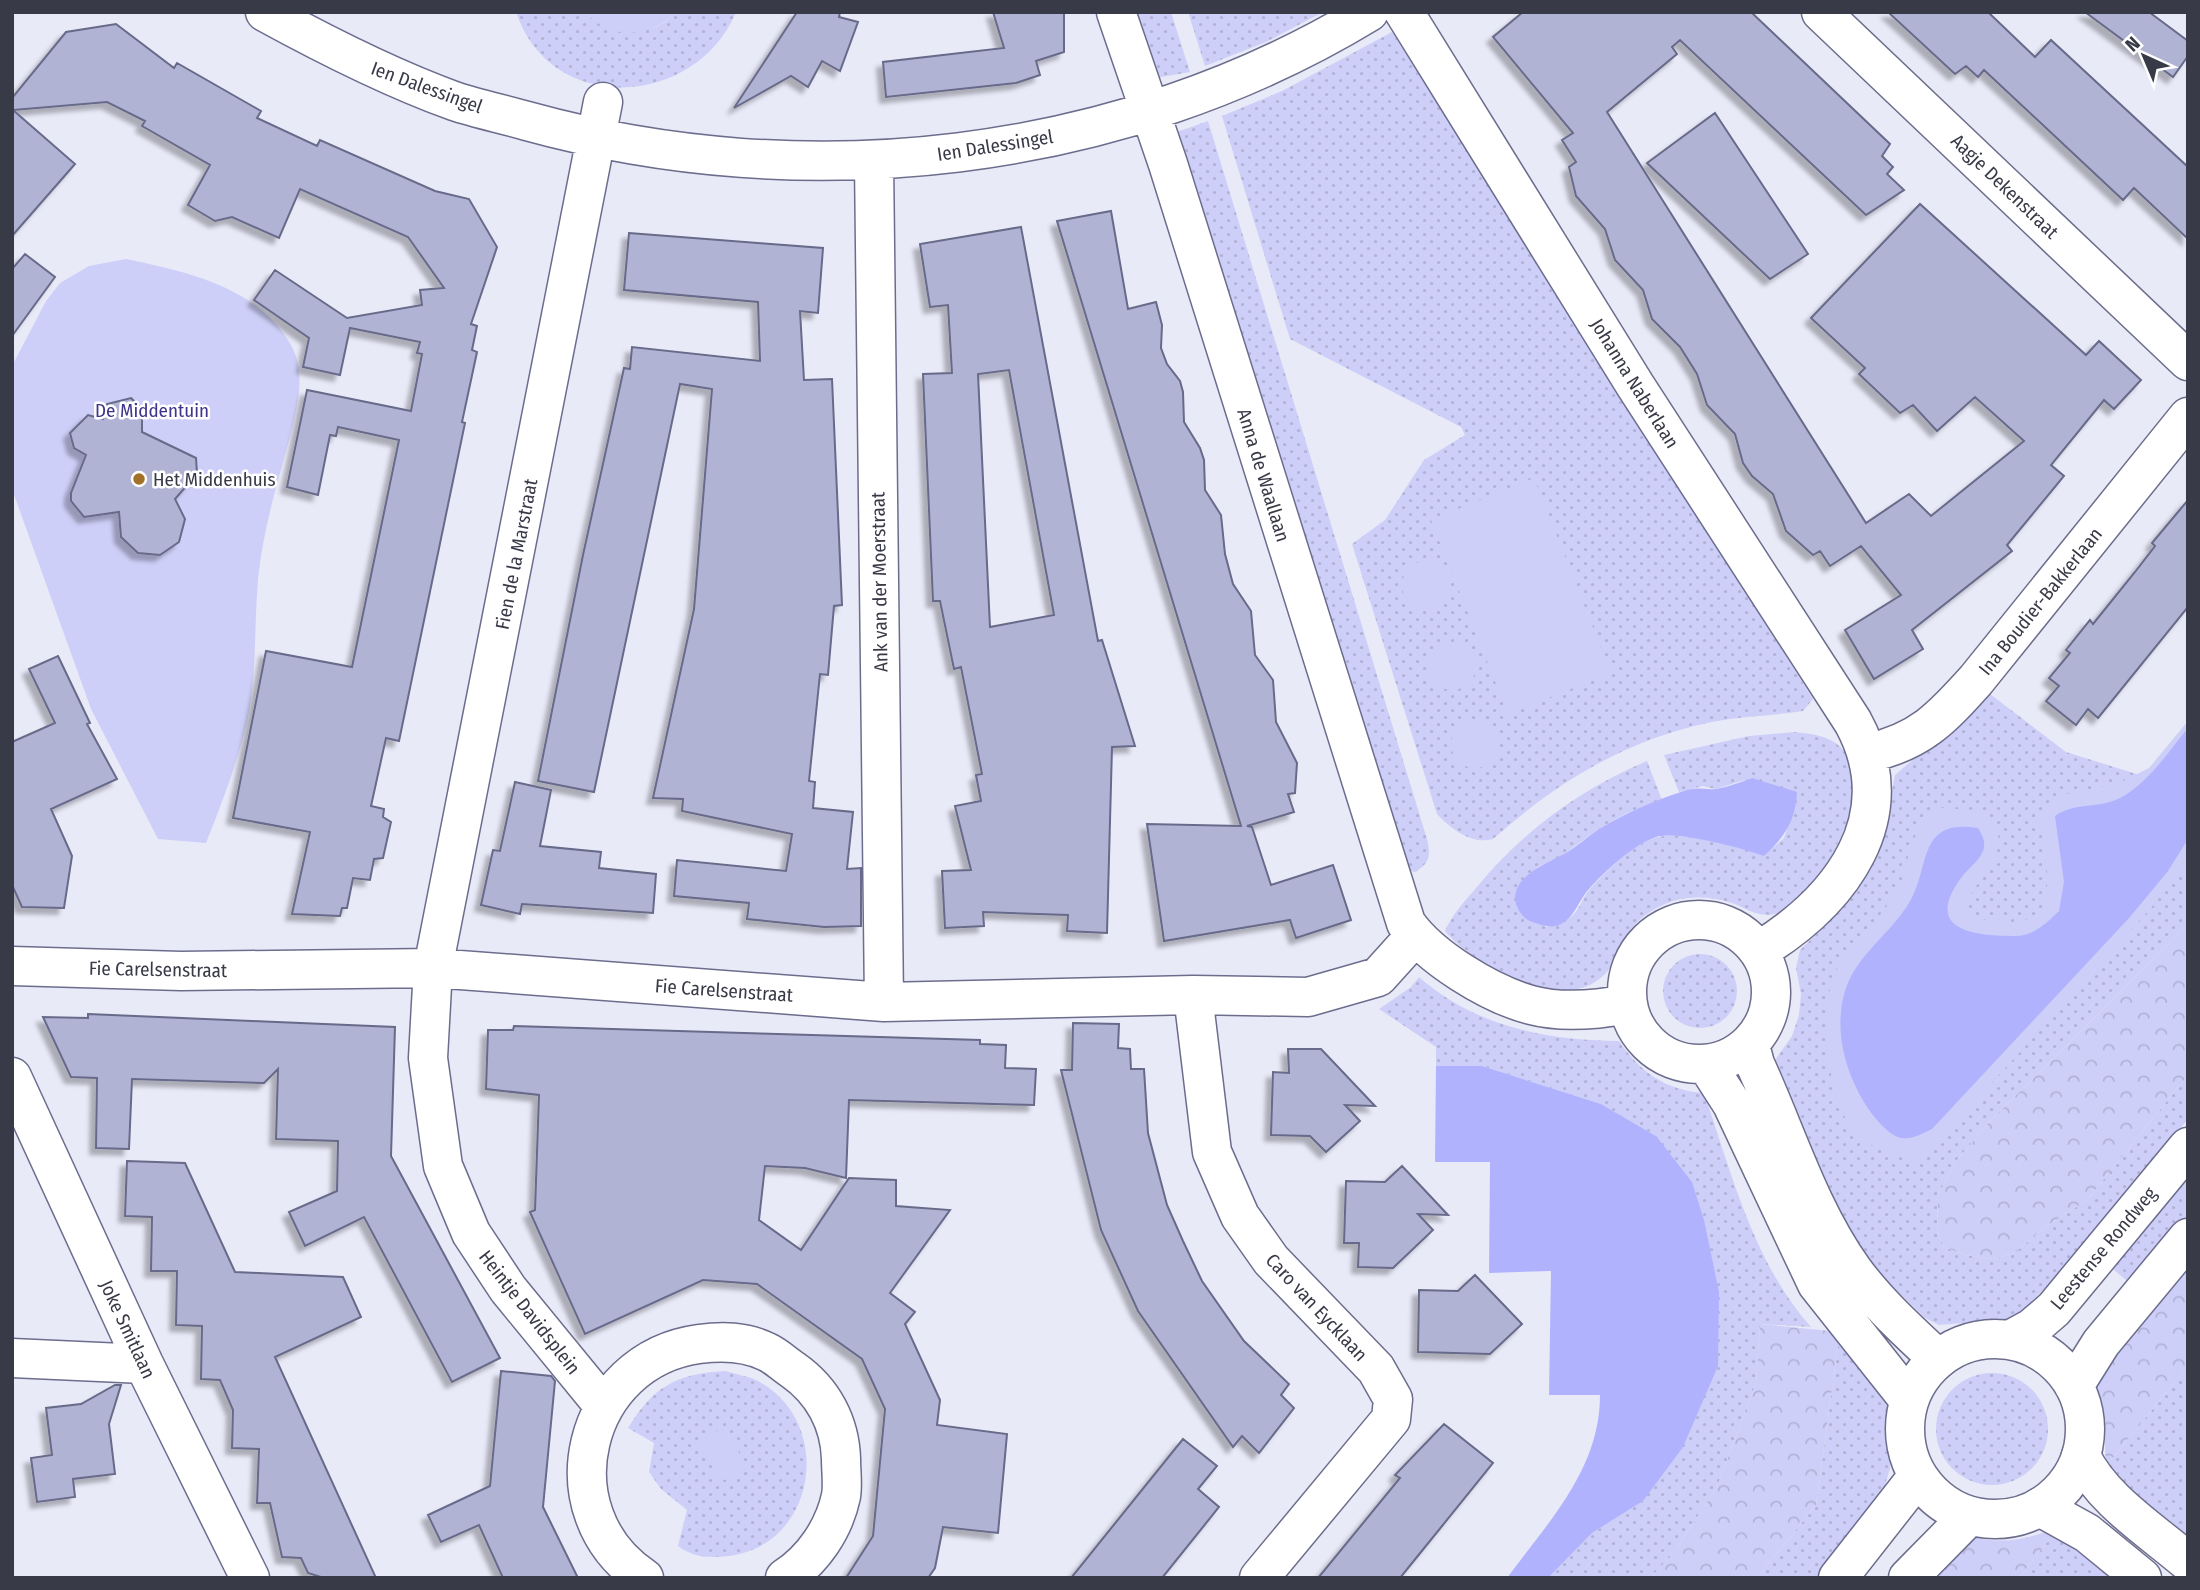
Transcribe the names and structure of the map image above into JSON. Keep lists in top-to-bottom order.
{
  "streets": {
    "street": [
      "Ien Dalessingel",
      "Aagje Dekenstraat",
      "Johanna Naberlaan",
      "Anna de Waallaan",
      "Fien de la Marstraat",
      "Ank van der Moerstraat",
      "Ina Boudier-Bakkerlaan",
      "Fie Carelsenstraat",
      "Leestense Rondweg",
      "Caro van Eycklaan",
      "Heintje Davidsplein",
      "Joke Smitlaan"
    ]
  },
  "crossings": [
    ["Ien Dalessingel", "Anna de Waallaan"],
    ["Ien Dalessingel", "Fien de la Marstraat"],
    ["Ien Dalessingel", "Ank van der Moerstraat"],
    ["Johanna Naberlaan", "Ina Boudier-Bakkerlaan"],
    ["Anna de Waallaan", "Fie Carelsenstraat"],
    ["Fien de la Marstraat", "Fie Carelsenstraat"],
    ["Fien de la Marstraat", "Heintje Davidsplein"],
    ["Ank van der Moerstraat", "Fie Carelsenstraat"],
    ["Fie Carelsenstraat", "Caro van Eycklaan"],
    ["Fie Carelsenstraat", "Heintje Davidsplein"]
  ],
  "parks": ["De Middentuin"],
  "places": ["Het Middenhuis"],
  "north": "top left"
}
